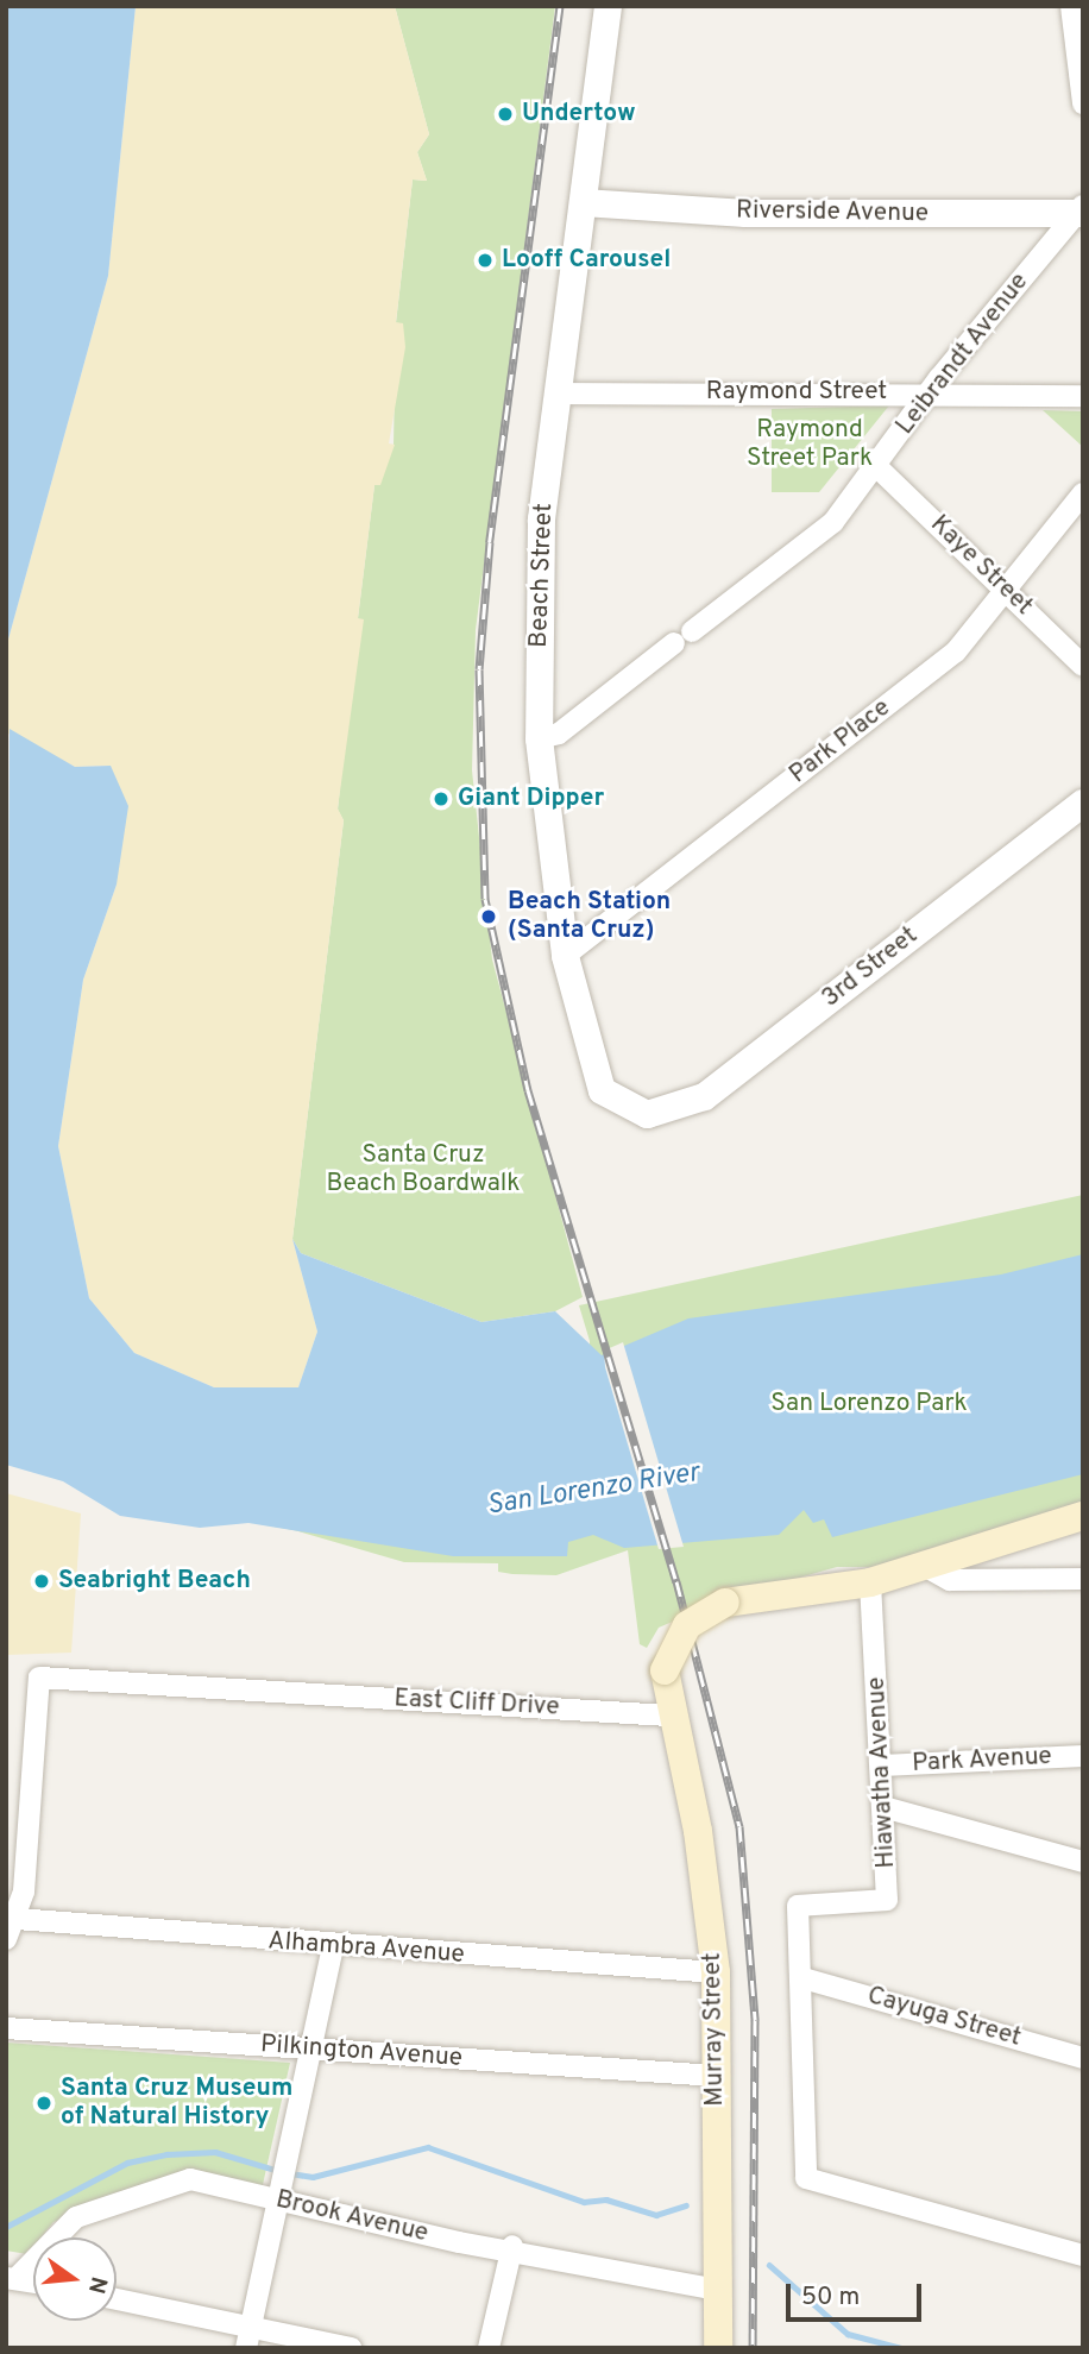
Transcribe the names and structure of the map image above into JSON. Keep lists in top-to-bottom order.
{
  "streets": {
    "main road": ["Murray Street"],
    "street": [
      "Riverside Avenue",
      "Leibrandt Avenue",
      "Raymond Street",
      "Kaye Street",
      "Beach Street",
      "Park Place",
      "3rd Street",
      "East Cliff Drive",
      "Park Avenue",
      "Hiawatha Avenue",
      "Alhambra Avenue",
      "Cayuga Street",
      "Pilkington Avenue",
      "Brook Avenue"
    ]
  },
  "crossings": [
    ["Riverside Avenue", "Leibrandt Avenue"],
    ["Riverside Avenue", "Beach Street"],
    ["Leibrandt Avenue", "Raymond Street"],
    ["Leibrandt Avenue", "Kaye Street"],
    ["Leibrandt Avenue", "Beach Street"],
    ["Raymond Street", "Beach Street"],
    ["Kaye Street", "Park Place"],
    ["Beach Street", "Park Place"],
    ["Beach Street", "3rd Street"],
    ["East Cliff Drive", "Alhambra Avenue"],
    ["East Cliff Drive", "Murray Street"],
    ["Park Avenue", "Hiawatha Avenue"],
    ["Hiawatha Avenue", "Cayuga Street"],
    ["Alhambra Avenue", "Murray Street"],
    ["Murray Street", "Pilkington Avenue"],
    ["Murray Street", "Brook Avenue"]
  ],
  "water": ["San Lorenzo River"],
  "parks": ["Raymond Street Park", "Santa Cruz Beach Boardwalk", "San Lorenzo Park"],
  "places": [
    "Undertow",
    "Looff Carousel",
    "Giant Dipper",
    "Beach Station (Santa Cruz)",
    "Seabright Beach",
    "Santa Cruz Museum of Natural History"
  ],
  "scale_bar": "50 m",
  "north": "right"
}
